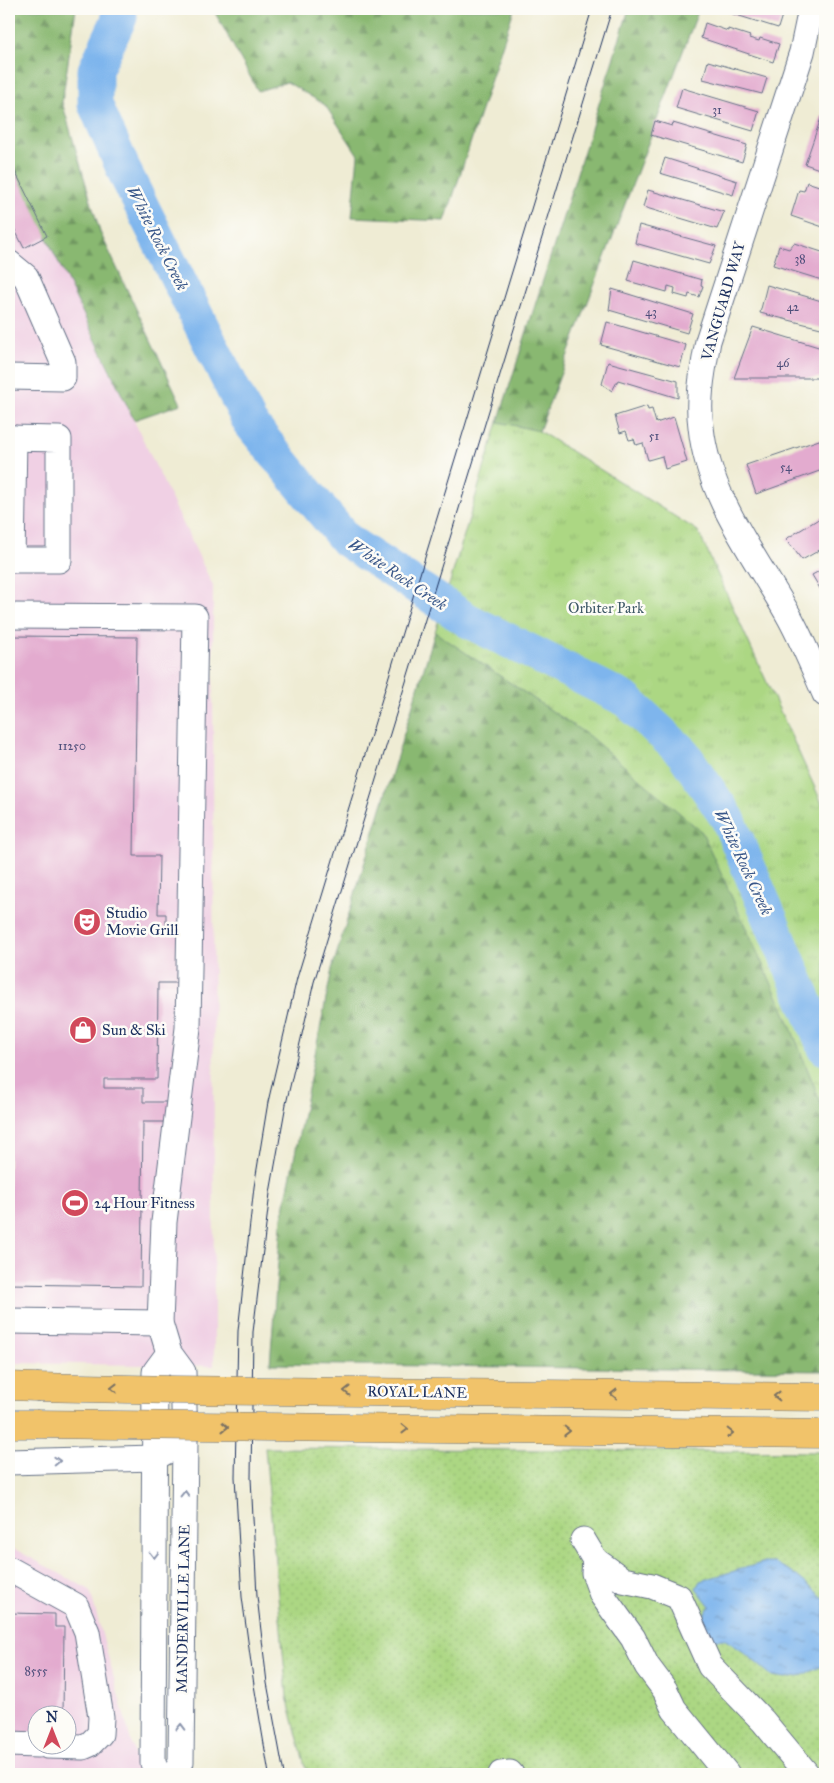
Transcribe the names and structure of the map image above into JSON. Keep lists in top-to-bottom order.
{
  "streets": {
    "main road": ["ROYAL LANE"],
    "street": ["VANGUARD WAY", "MANDERVILLE LANE"]
  },
  "water": ["White Rock Creek"],
  "parks": ["Orbiter Park"],
  "places": {
    "theatre": ["Studio Movie Grill"],
    "shop": ["Sun & Ski"],
    "sports": ["24 Hour Fitness"]
  },
  "house_numbers": [
    "31",
    "38",
    "42",
    "43",
    "46",
    "51",
    "54",
    "11250",
    "8555"
  ],
  "north": "top"
}
